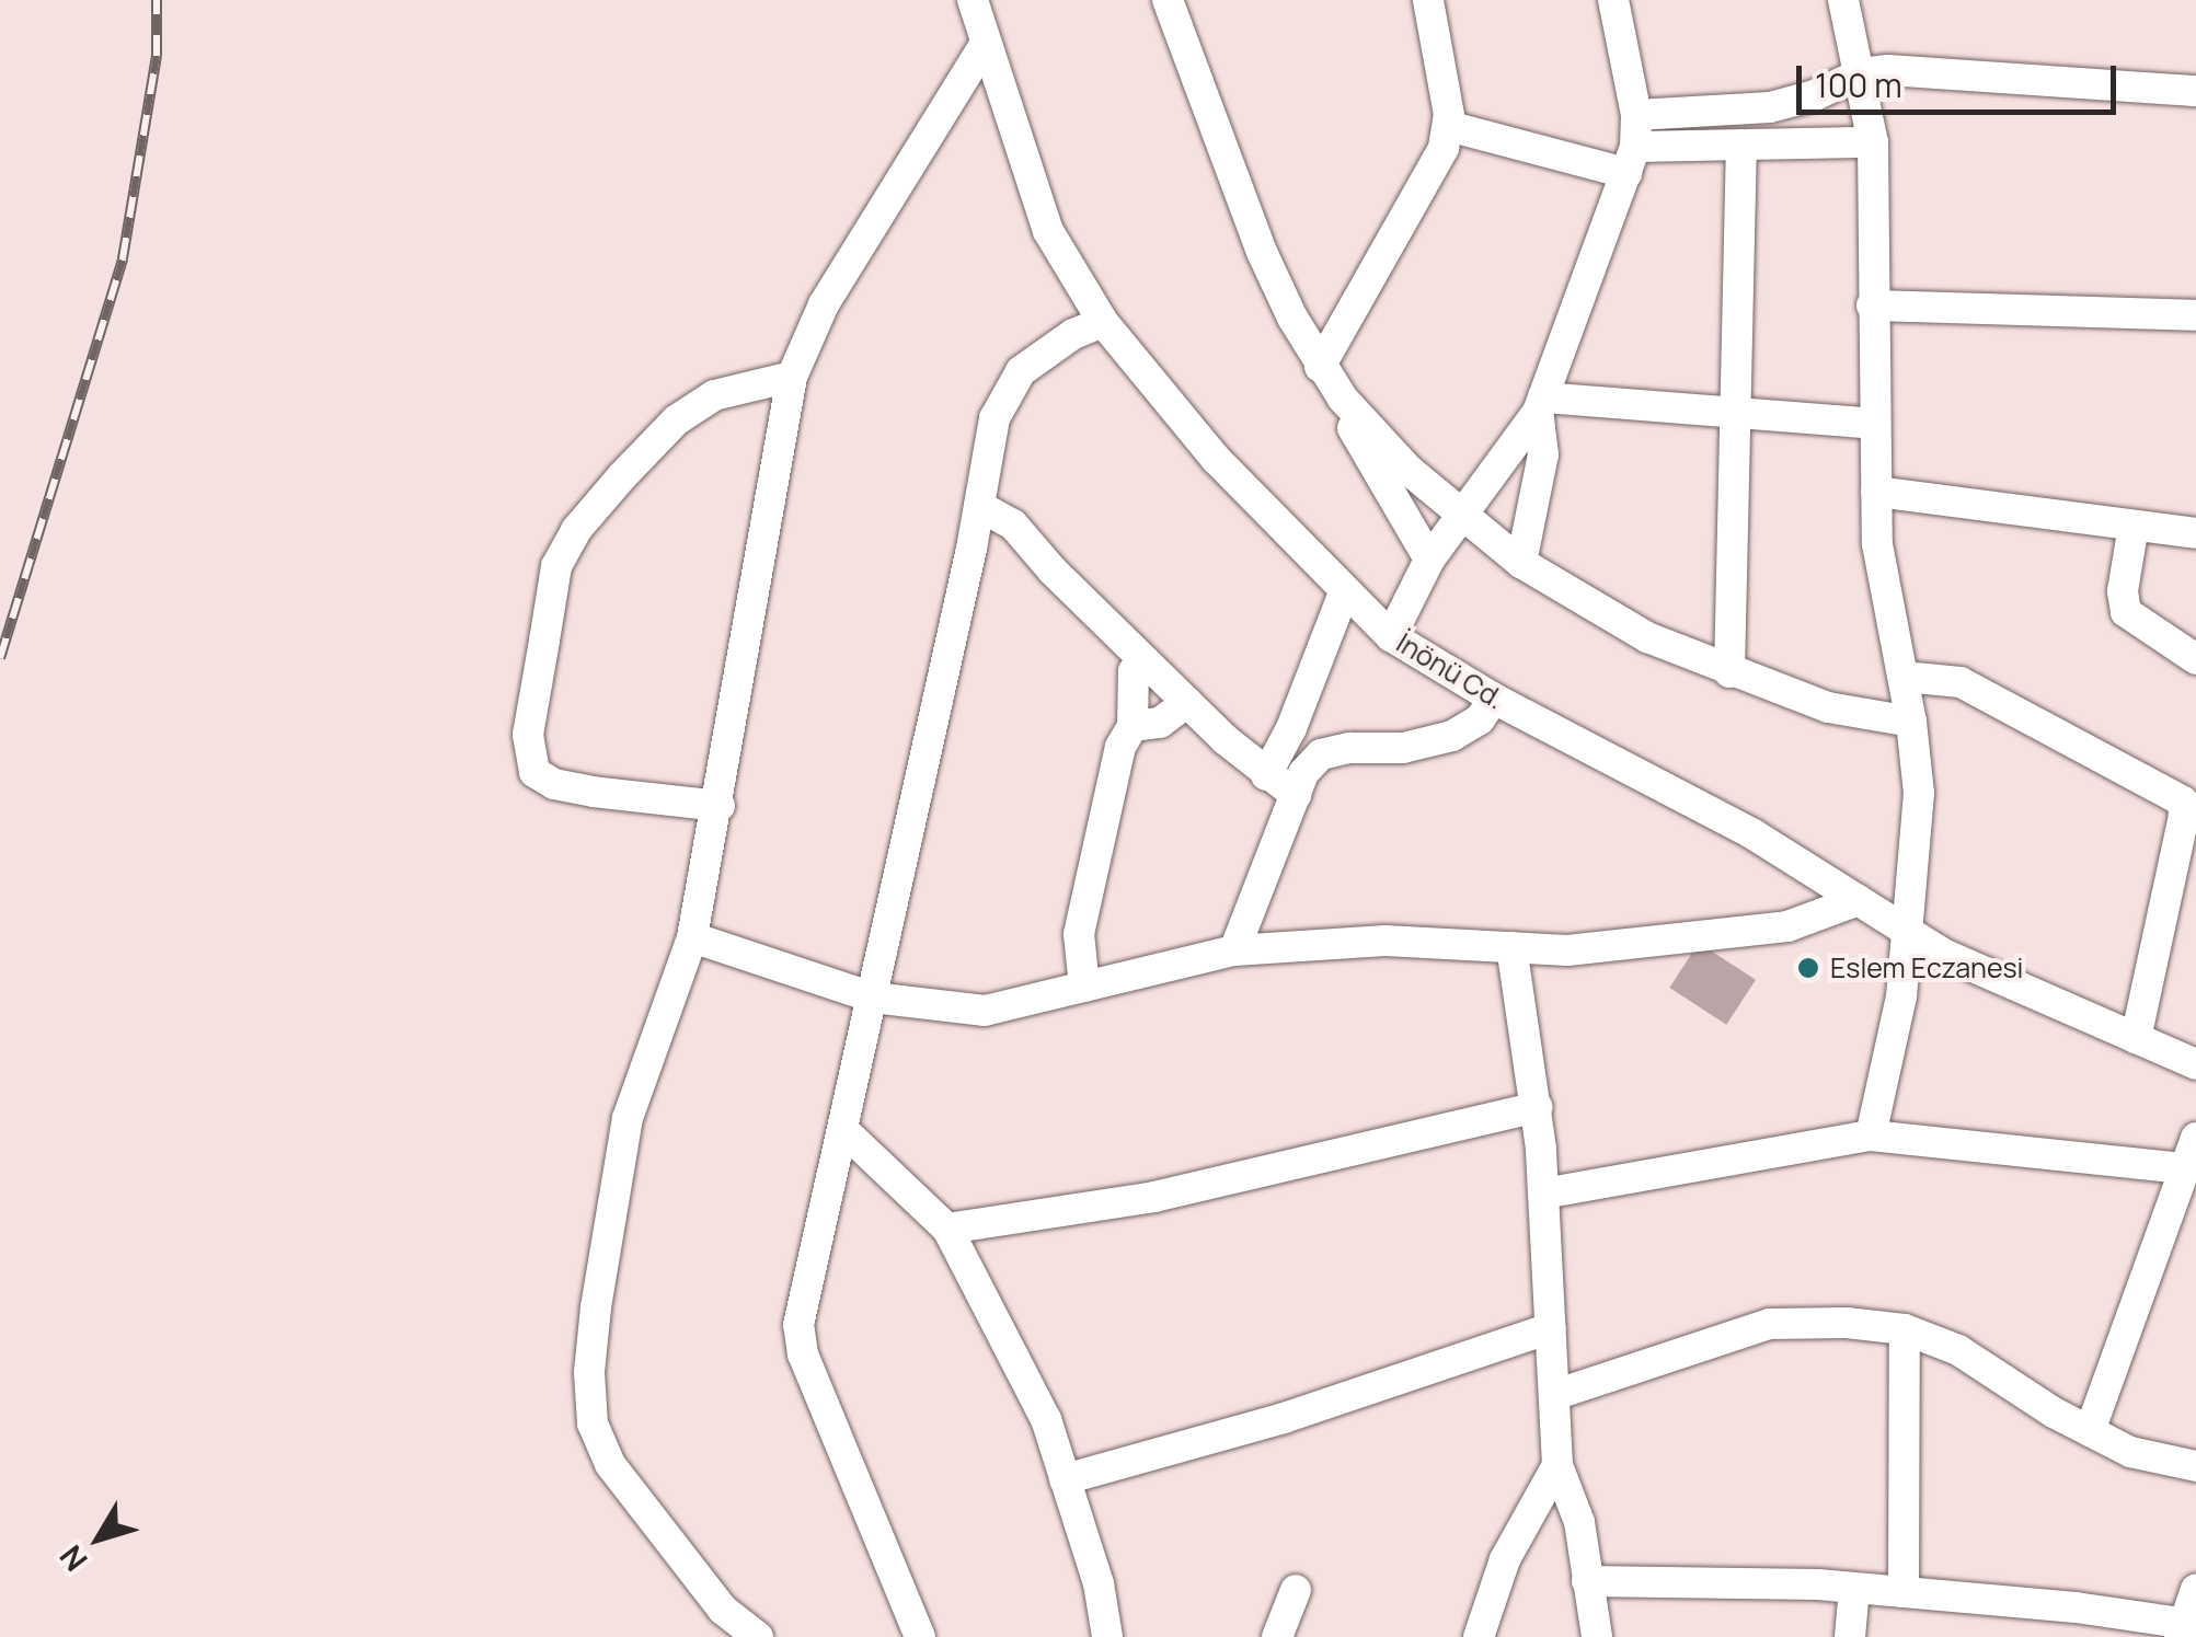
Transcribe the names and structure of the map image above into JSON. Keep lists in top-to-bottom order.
{
  "streets": {
    "street": ["İnönü Cd."]
  },
  "places": ["Eslem Eczanesi"],
  "scale_bar": "100 m",
  "north": "bottom left"
}
